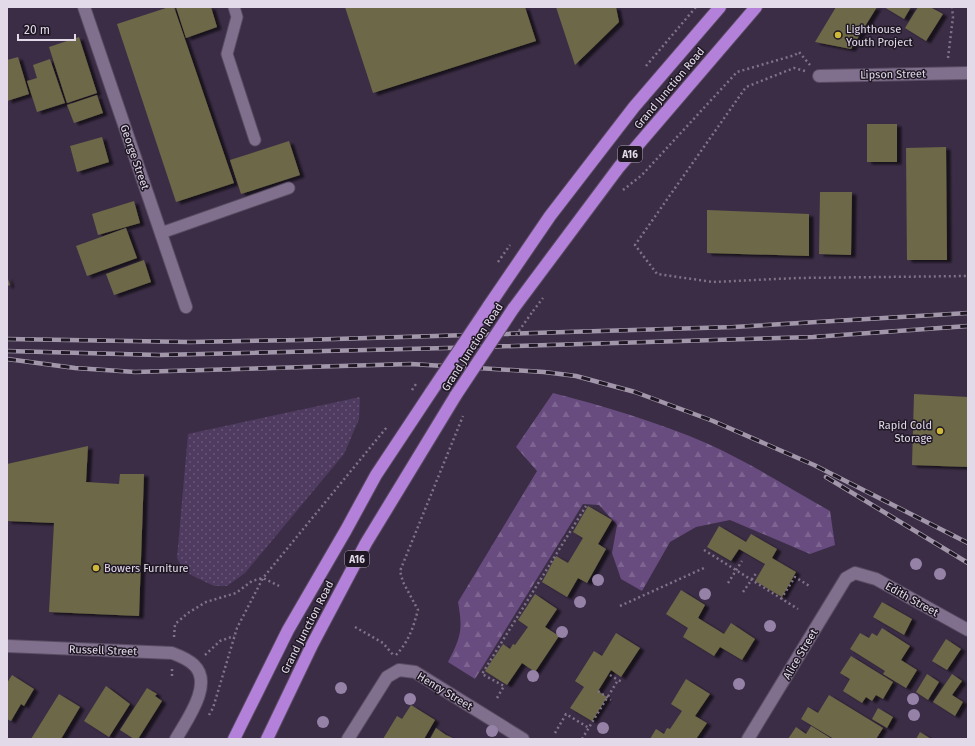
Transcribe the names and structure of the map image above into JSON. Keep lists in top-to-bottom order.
{
  "streets": {
    "highway": ["Grand Junction Road", "A16"],
    "street": [
      "Lipson Street",
      "George Street",
      "Edith Street",
      "Russell Street",
      "Alice Street",
      "Henry Street"
    ]
  },
  "crossings": [
    ["Edith Street", "Alice Street"]
  ],
  "places": ["Lighthouse Youth Project", "Rapid Cold Storage", "Bowers Furniture"],
  "scale_bar": "20 m"
}
